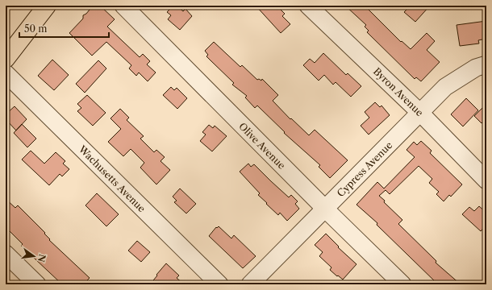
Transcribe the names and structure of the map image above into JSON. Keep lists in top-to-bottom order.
{
  "streets": {
    "street": [
      "Byron Avenue",
      "Olive Avenue",
      "Cypress Avenue",
      "Wachusetts Avenue"
    ]
  },
  "crossings": [
    ["Byron Avenue", "Cypress Avenue"],
    ["Olive Avenue", "Cypress Avenue"]
  ],
  "scale_bar": "50 m",
  "north": "right"
}
